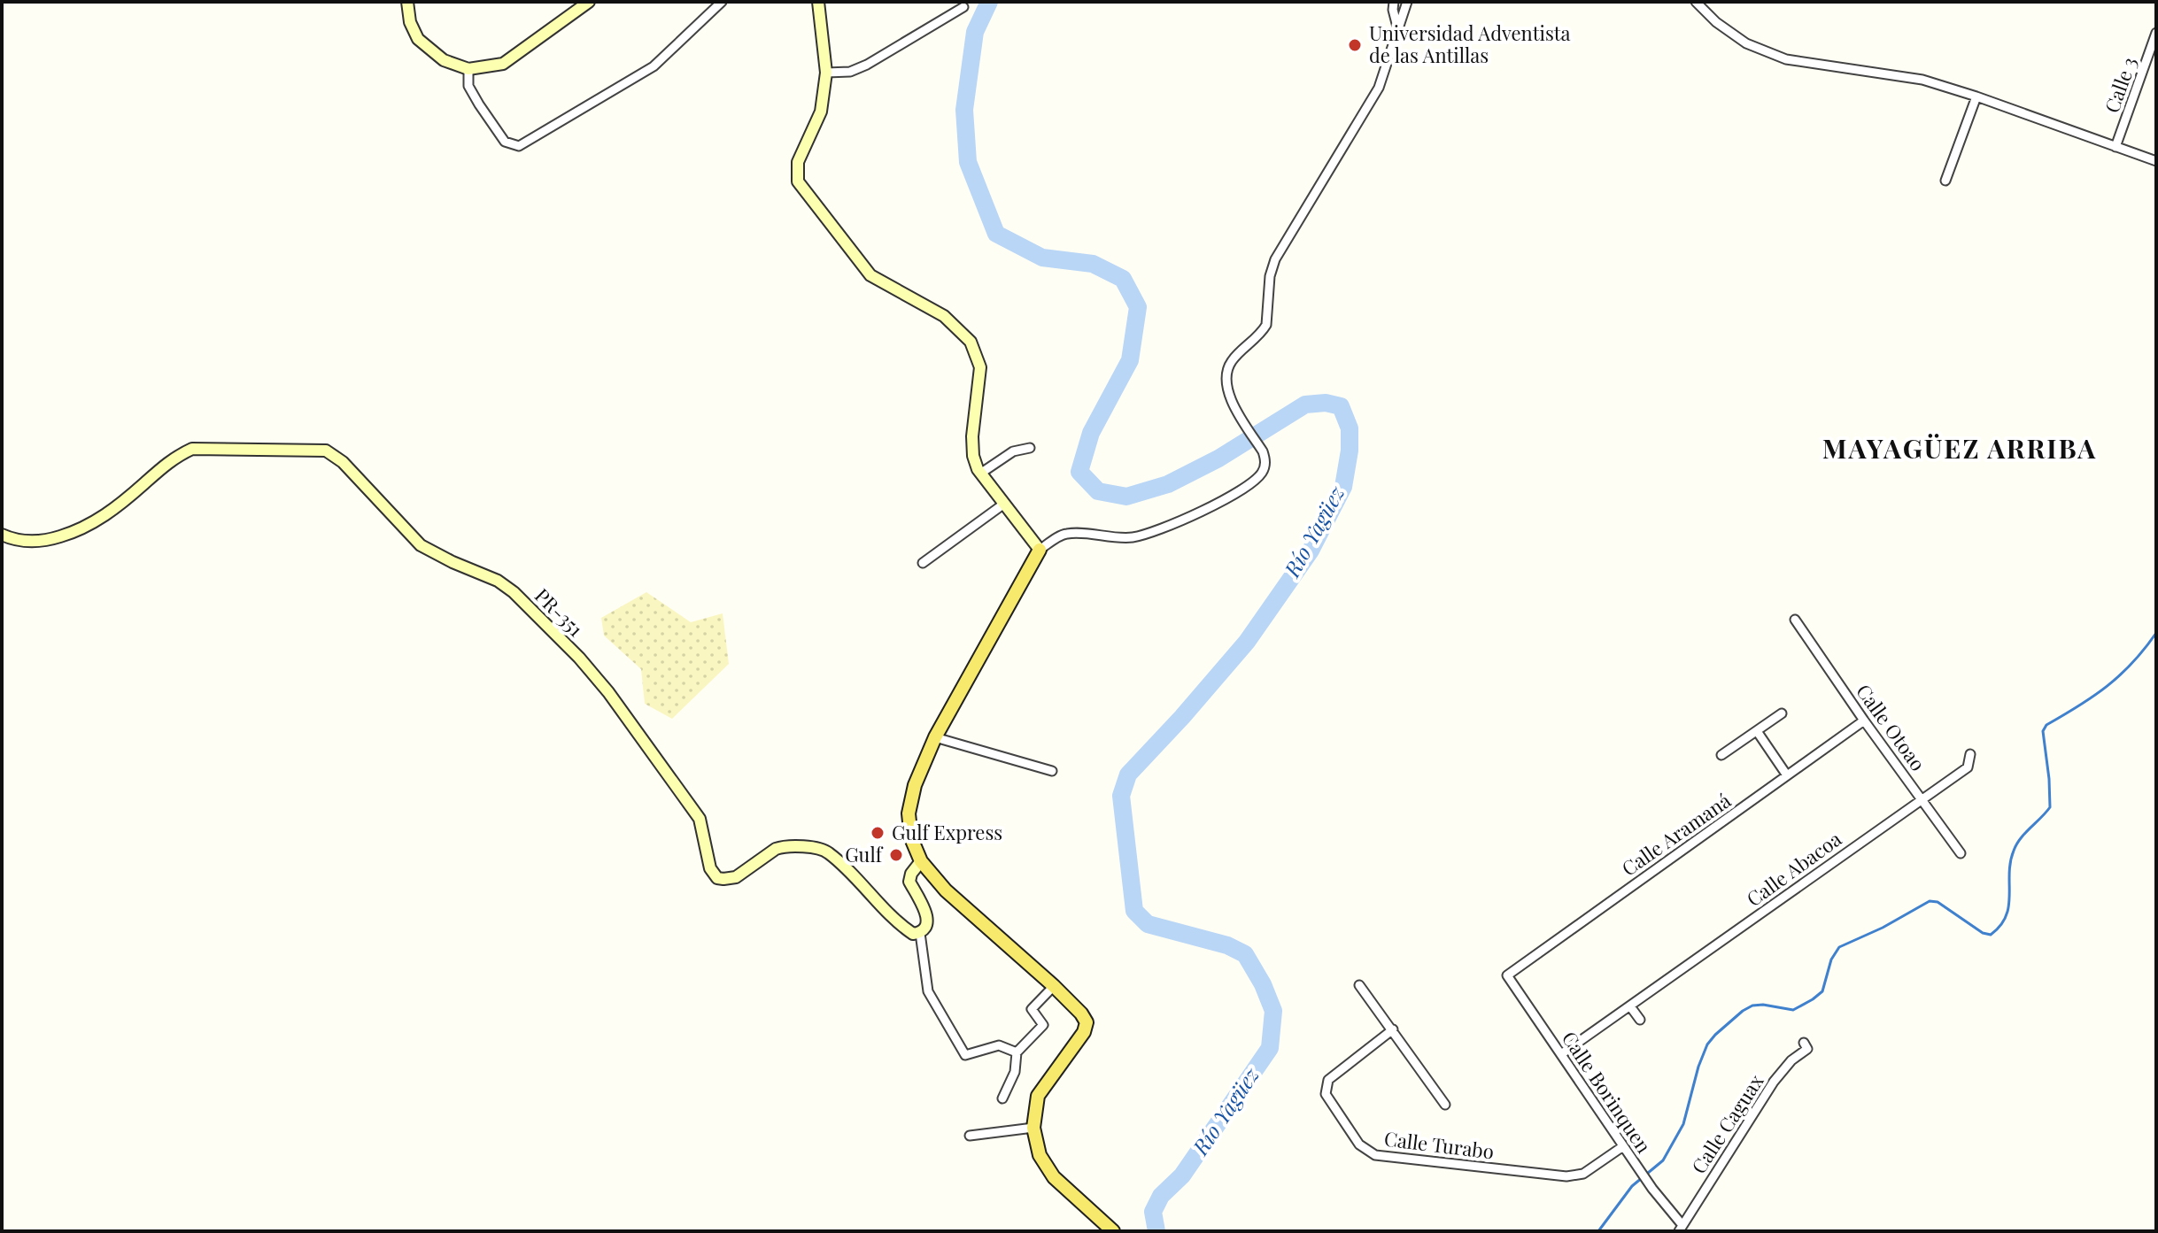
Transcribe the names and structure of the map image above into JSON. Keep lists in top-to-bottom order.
{
  "streets": {
    "street": [
      "Calle 3",
      "PR-351",
      "Calle Otoao",
      "Calle Aramaná",
      "Calle Abacoa",
      "Calle Borinquen",
      "Calle Caguax",
      "Calle Turabo"
    ]
  },
  "crossings": [
    ["Calle Otoao", "Calle Aramaná"],
    ["Calle Otoao", "Calle Abacoa"],
    ["Calle Aramaná", "Calle Borinquen"],
    ["Calle Abacoa", "Calle Borinquen"],
    ["Calle Borinquen", "Calle Caguax"],
    ["Calle Borinquen", "Calle Turabo"]
  ],
  "districts": ["MAYAGÜEZ ARRIBA"],
  "water": ["Río Yagüez"],
  "places": ["Universidad Adventista de las Antillas", "Gulf Express", "Gulf"]
}
